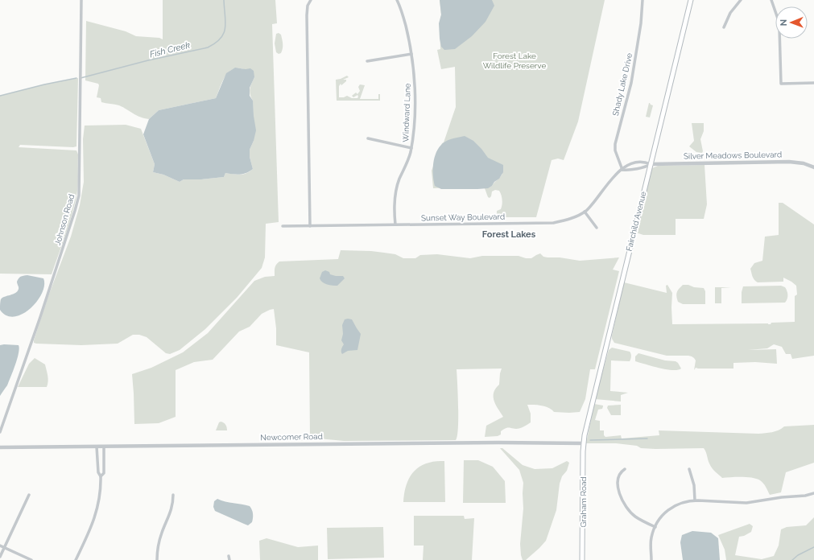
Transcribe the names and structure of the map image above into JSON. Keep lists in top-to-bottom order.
{
  "streets": {
    "main road": ["Fairchild Avenue", "Graham Road"],
    "street": [
      "Shady Lake Drive",
      "Windward Lane",
      "Silver Meadows Boulevard",
      "Sunset Way Boulevard",
      "Johnson Road",
      "Newcomer Road"
    ]
  },
  "crossings": [
    ["Shady Lake Drive", "Sunset Way Boulevard"],
    ["Windward Lane", "Sunset Way Boulevard"],
    ["Silver Meadows Boulevard", "Sunset Way Boulevard"],
    ["Silver Meadows Boulevard", "Fairchild Avenue"],
    ["Sunset Way Boulevard", "Fairchild Avenue"],
    ["Fairchild Avenue", "Newcomer Road"],
    ["Fairchild Avenue", "Graham Road"],
    ["Newcomer Road", "Graham Road"]
  ],
  "districts": ["Forest Lakes"],
  "water": ["Fish Creek"],
  "parks": ["Forest Lake Wildlife Preserve"],
  "north": "left"
}
